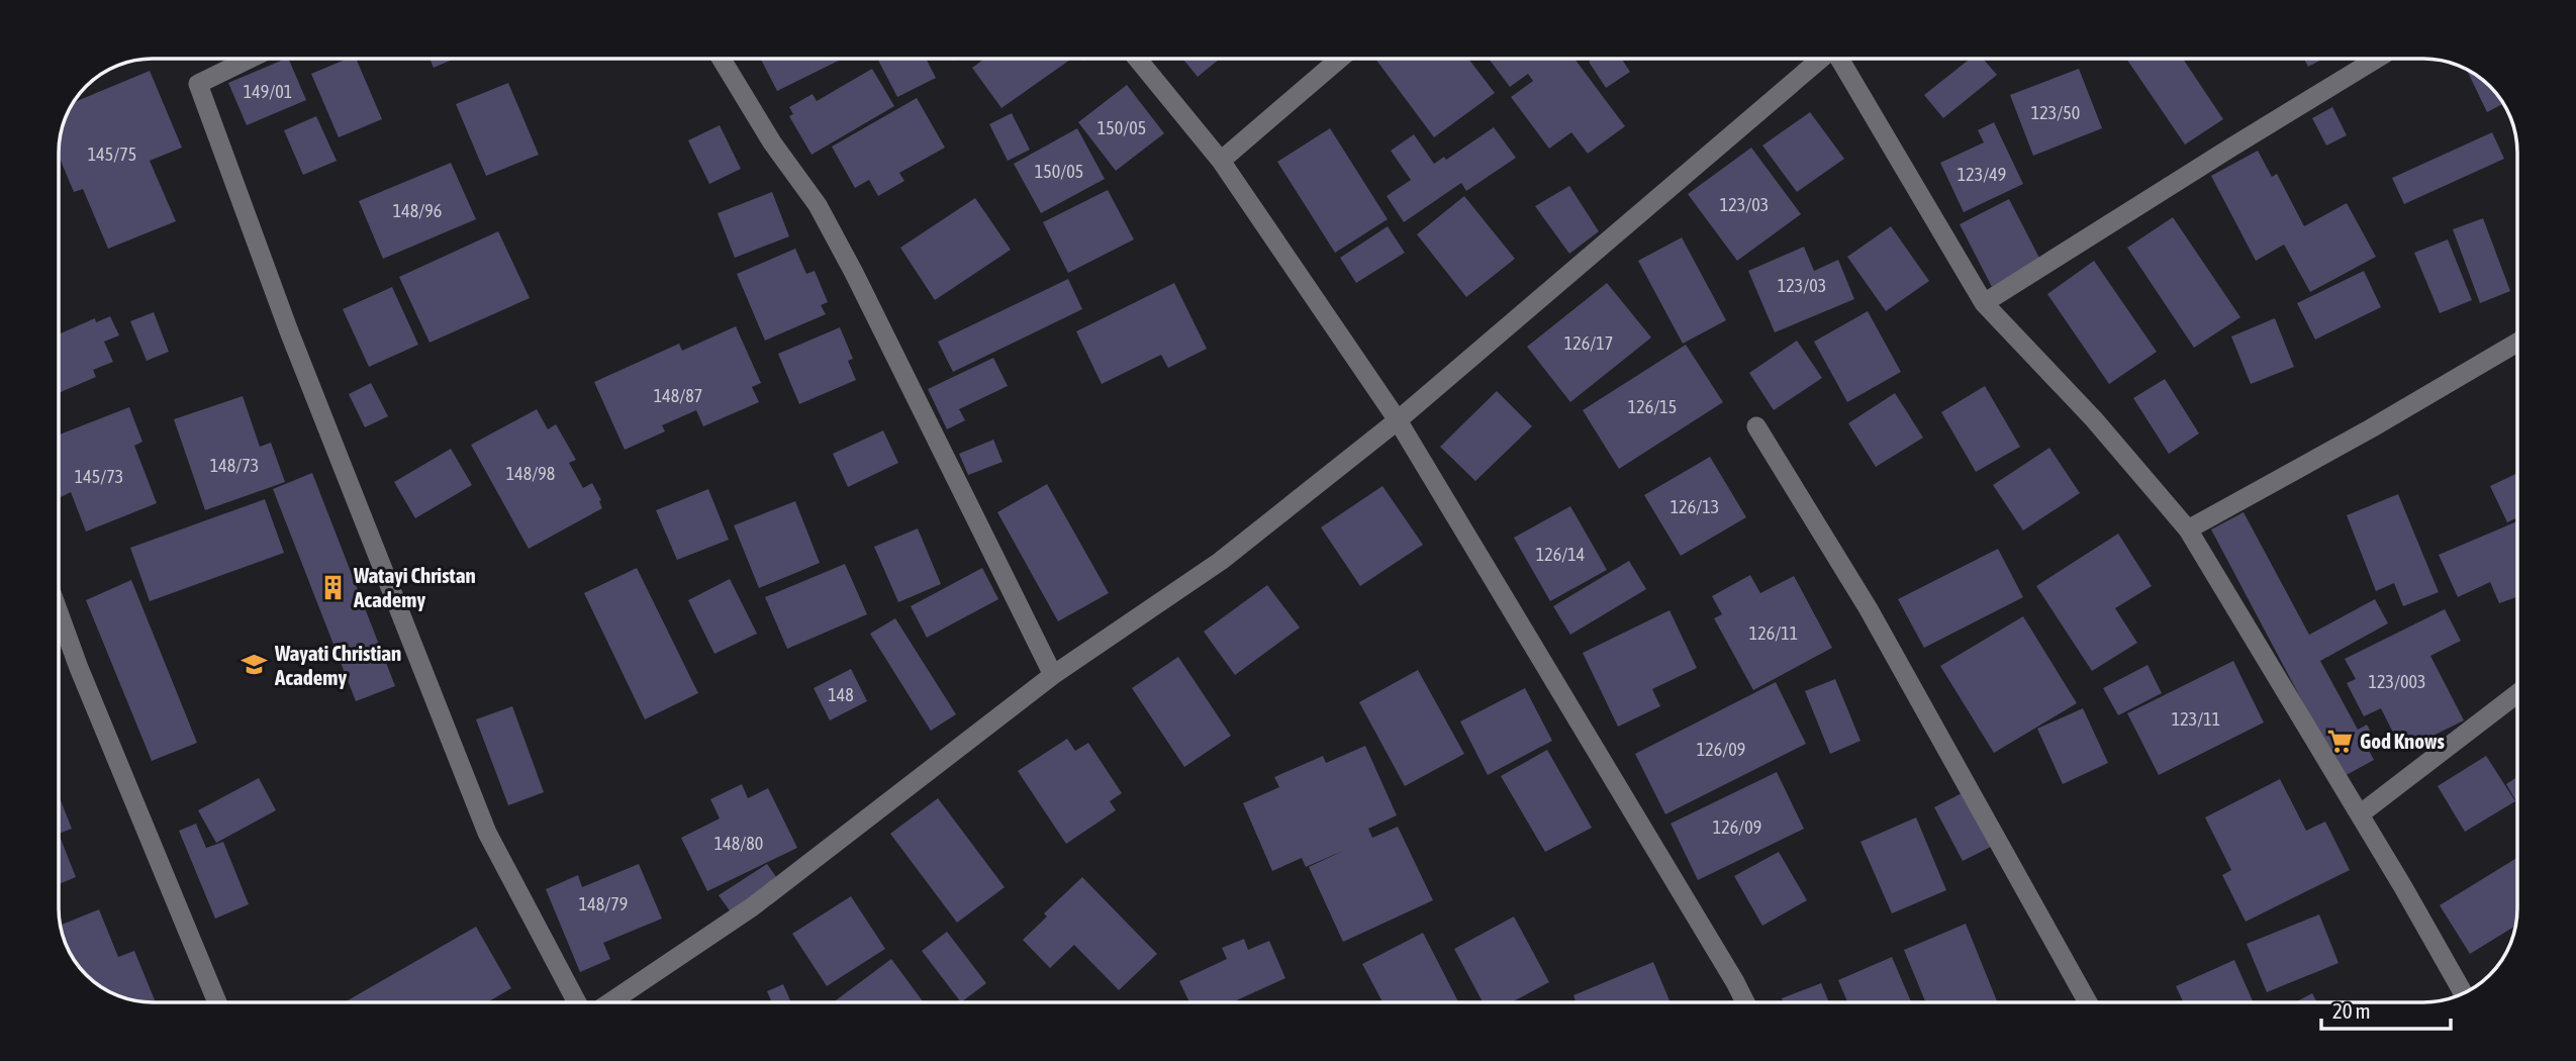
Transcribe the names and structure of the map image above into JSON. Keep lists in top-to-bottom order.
{
  "places": {
    "building": ["Watayi Christan Academy"],
    "school or university": ["Wayati Christian Academy"],
    "supermarket": ["God Knows"]
  },
  "house_numbers": [
    "149/01",
    "123/50",
    "150/05",
    "145/75",
    "150/05",
    "123/49",
    "123/03",
    "148/96",
    "123/03",
    "126/17",
    "148/87",
    "126/15",
    "148/73",
    "148/98",
    "145/73",
    "126/13",
    "126/14",
    "126/11",
    "123/003",
    "148",
    "123/11",
    "126/09",
    "126/09",
    "148/80",
    "148/79"
  ],
  "scale_bar": "20 m"
}
